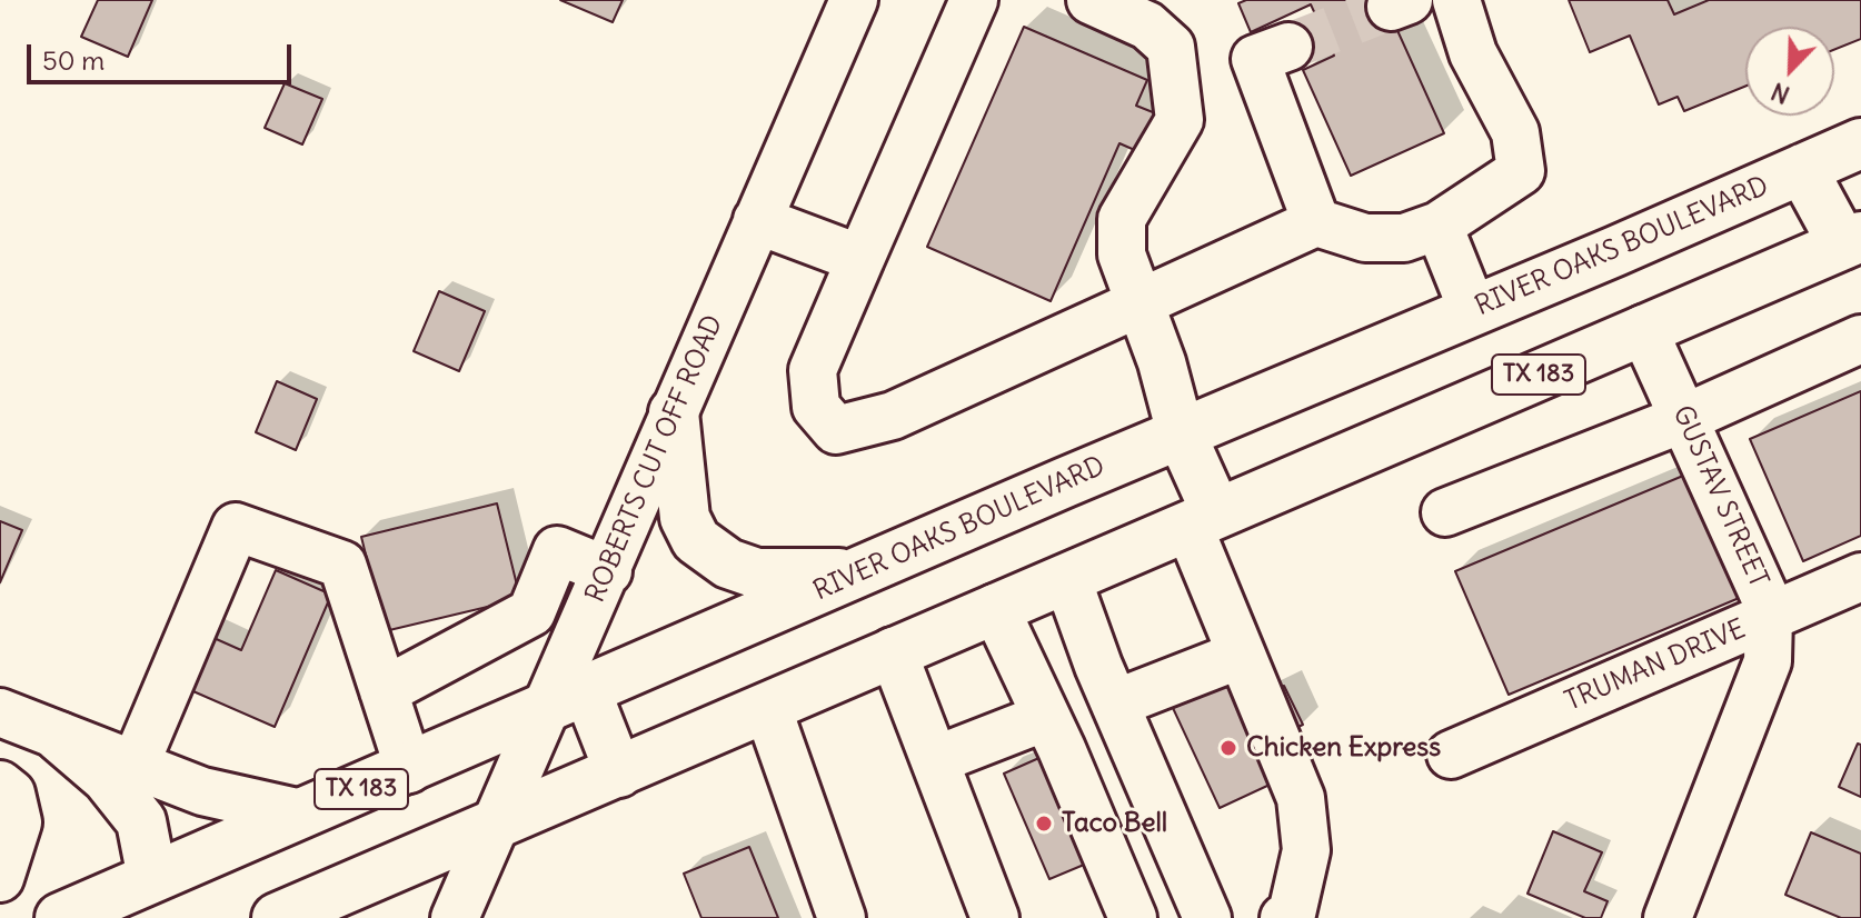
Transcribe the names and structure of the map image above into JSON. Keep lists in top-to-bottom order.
{
  "streets": {
    "main road": ["RIVER OAKS BOULEVARD", "TX 183"],
    "street": ["ROBERTS CUT OFF ROAD", "GUSTAV STREET", "TRUMAN DRIVE"]
  },
  "crossings": [
    ["RIVER OAKS BOULEVARD", "ROBERTS CUT OFF ROAD"],
    ["TX 183", "ROBERTS CUT OFF ROAD"],
    ["TX 183", "GUSTAV STREET"],
    ["GUSTAV STREET", "TRUMAN DRIVE"]
  ],
  "places": ["Chicken Express", "Taco Bell"],
  "scale_bar": "50 m",
  "north": "bottom left"
}
